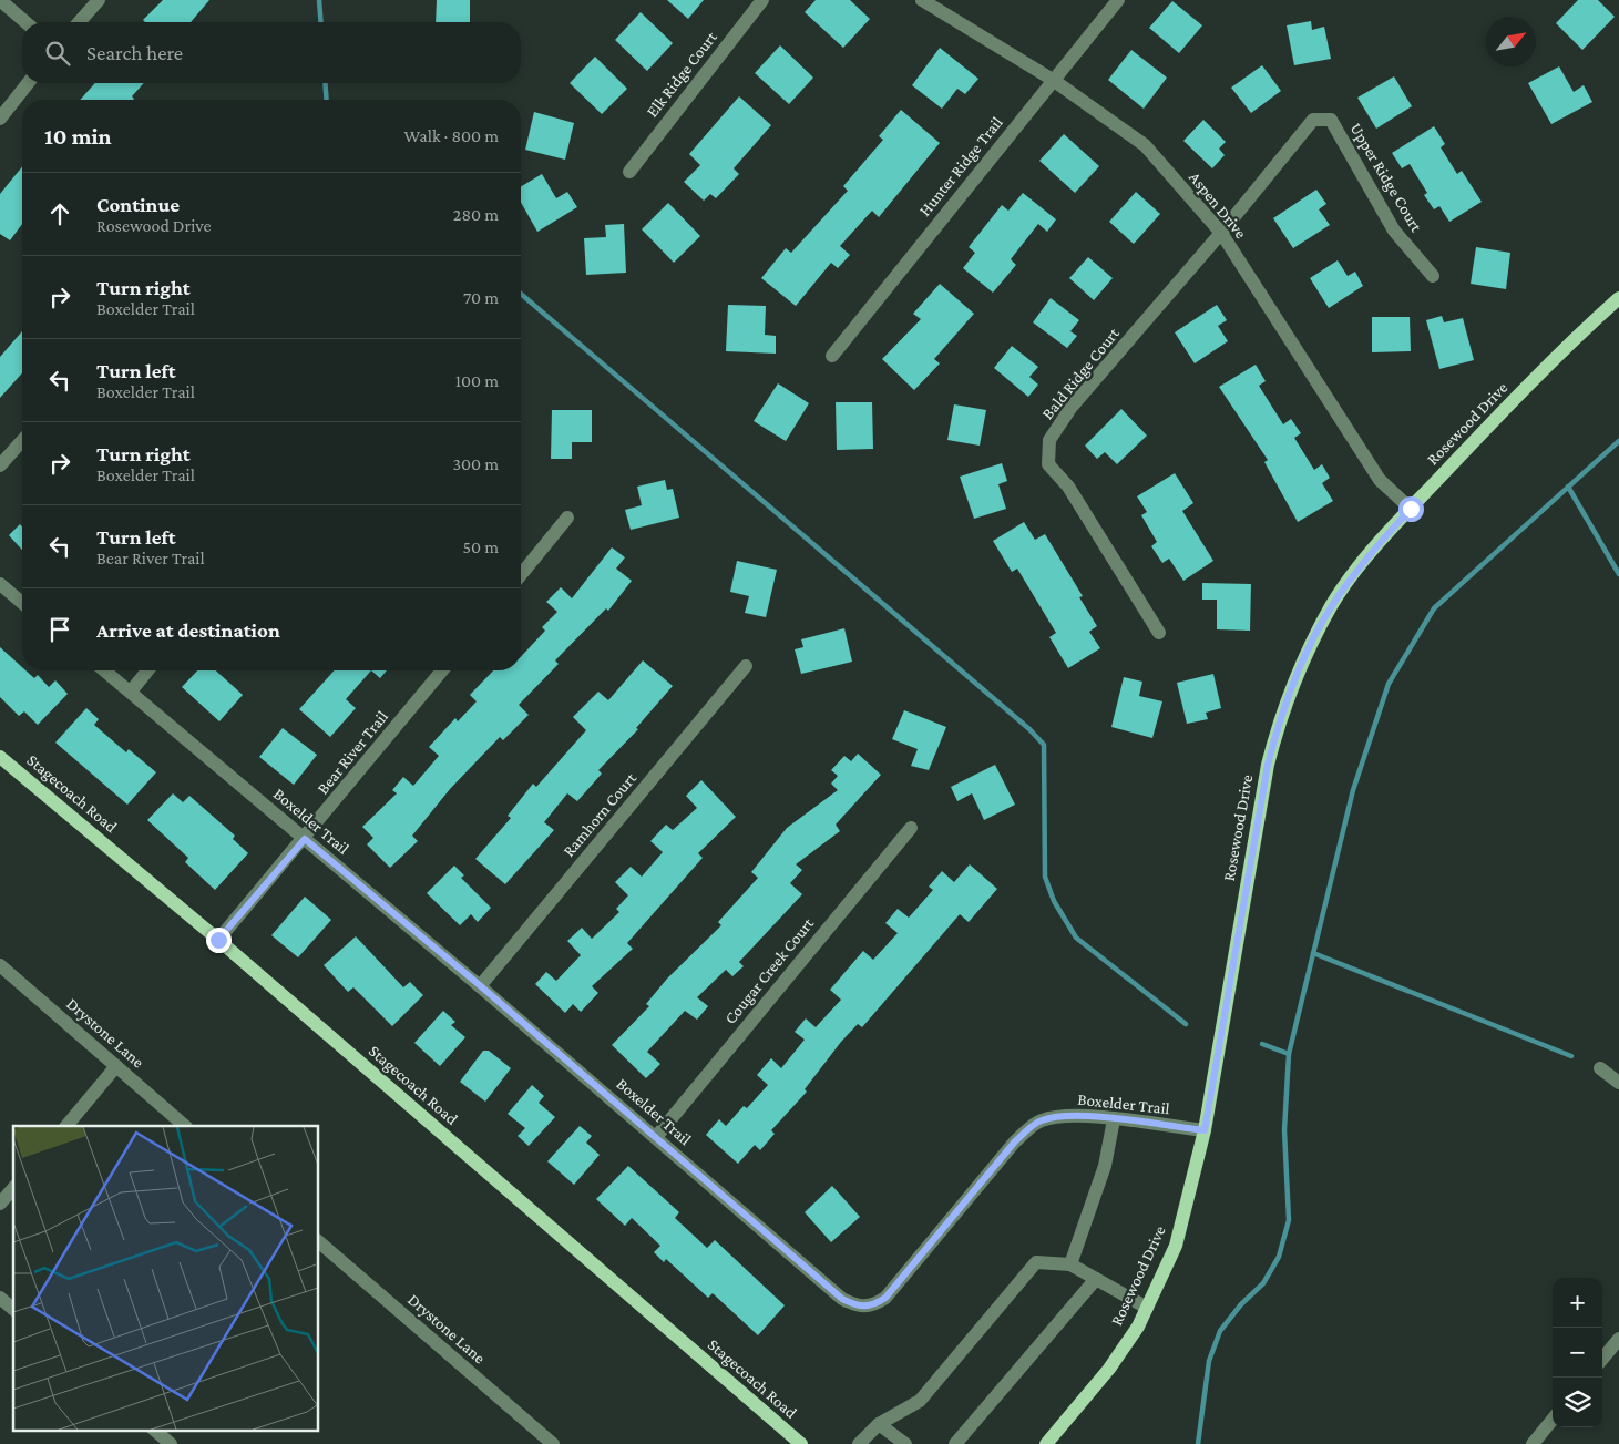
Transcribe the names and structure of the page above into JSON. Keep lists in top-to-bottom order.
{
  "streets": {
    "main road": ["Rosewood Drive", "Stagecoach Road"],
    "street": [
      "Elk Ridge Court",
      "Hunter Ridge Trail",
      "Upper Ridge Court",
      "Aspen Drive",
      "Bald Ridge Court",
      "Bear River Trail",
      "Ramhorn Court",
      "Boxelder Trail",
      "Cougar Creek Court",
      "Drystone Lane"
    ]
  },
  "crossings": [
    ["Hunter Ridge Trail", "Aspen Drive"],
    ["Upper Ridge Court", "Aspen Drive"],
    ["Upper Ridge Court", "Bald Ridge Court"],
    ["Aspen Drive", "Bald Ridge Court"],
    ["Aspen Drive", "Rosewood Drive"],
    ["Rosewood Drive", "Boxelder Trail"],
    ["Bear River Trail", "Stagecoach Road"],
    ["Bear River Trail", "Boxelder Trail"],
    ["Ramhorn Court", "Boxelder Trail"],
    ["Boxelder Trail", "Cougar Creek Court"]
  ],
  "north": "top right",
  "page": {
    "search": "Search here",
    "heading": ["10 min", "Walk · 800 m"],
    "list": [
      ["Continue", "Rosewood Drive", "280 m"],
      ["Turn right", "Boxelder Trail", "70 m"],
      ["Turn left", "Boxelder Trail", "100 m"],
      ["Turn right", "Boxelder Trail", "300 m"],
      ["Turn left", "Bear River Trail", "50 m"],
      "Arrive at destination"
    ],
    "map_buttons": ["+", "−"]
  }
}
